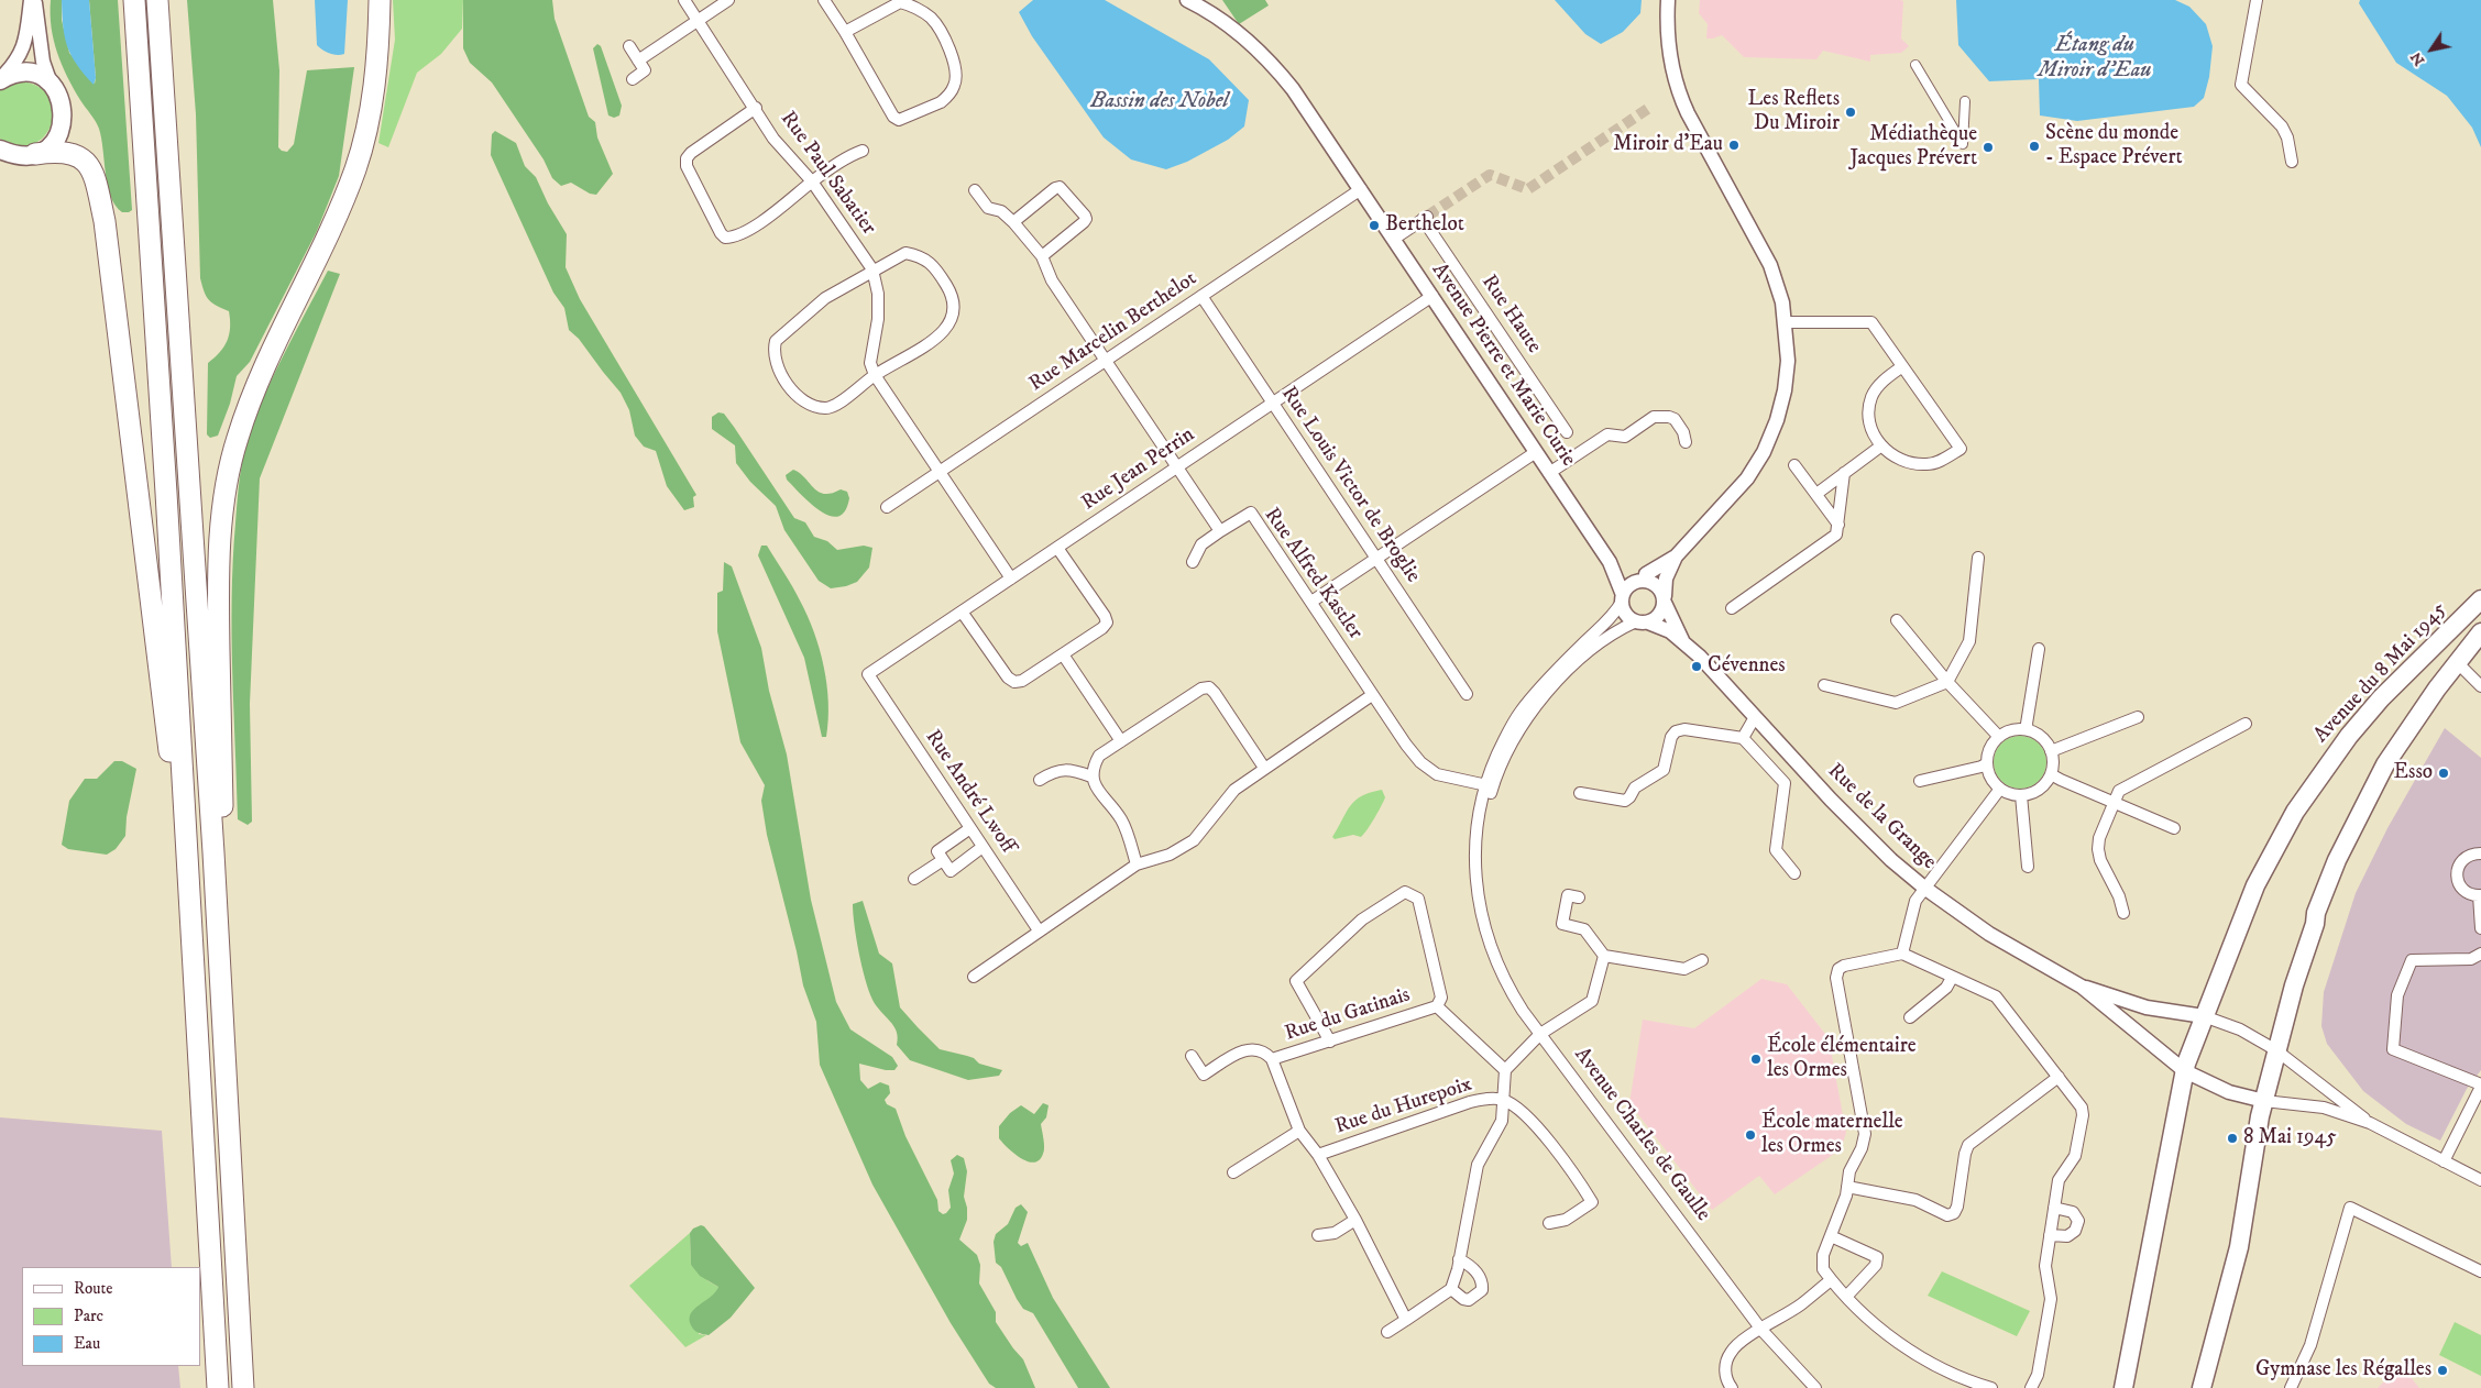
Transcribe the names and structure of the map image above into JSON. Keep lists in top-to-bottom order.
{
  "streets": {
    "main road": ["Avenue du 8 Mai 1945"],
    "street": [
      "Rue Paul Sabatier",
      "Rue Haute",
      "Rue Marcelin Berthelot",
      "Avenue Pierre et Marie Curie",
      "Rue Jean Perrin",
      "Rue Louis Victor de Broglie",
      "Rue Alfred Kastler",
      "Rue André Lwoff",
      "Rue de la Grange",
      "Rue du Gatinais",
      "Rue du Hurepoix",
      "Avenue Charles de Gaulle"
    ]
  },
  "crossings": [
    ["Rue Haute", "Avenue Pierre et Marie Curie"],
    ["Rue Marcelin Berthelot", "Avenue Pierre et Marie Curie"],
    ["Rue Marcelin Berthelot", "Rue Louis Victor de Broglie"],
    ["Avenue Pierre et Marie Curie", "Rue Jean Perrin"],
    ["Avenue Pierre et Marie Curie", "Rue de la Grange"],
    ["Avenue Pierre et Marie Curie", "Avenue Charles de Gaulle"],
    ["Rue Jean Perrin", "Rue Louis Victor de Broglie"],
    ["Rue Jean Perrin", "Rue André Lwoff"],
    ["Rue Alfred Kastler", "Avenue Charles de Gaulle"],
    ["Avenue du 8 Mai 1945", "Rue de la Grange"],
    ["Rue de la Grange", "Avenue Charles de Gaulle"],
    ["Rue du Gatinais", "Rue du Hurepoix"]
  ],
  "water": ["Étang du Miroir d'Eau", "Bassin des Nobel"],
  "places": [
    "Les Reflets Du Miroir",
    "Miroir d'Eau",
    "Scène du monde - Espace Prévert",
    "Médiathèque Jacques Prévert",
    "Berthelot",
    "Cévennes",
    "Esso",
    "École élémentaire les Ormes",
    "École maternelle les Ormes",
    "8 Mai 1945",
    "Gymnase les Régalles"
  ],
  "legend": ["Route", "Parc", "Eau"],
  "north": "bottom left"
}
